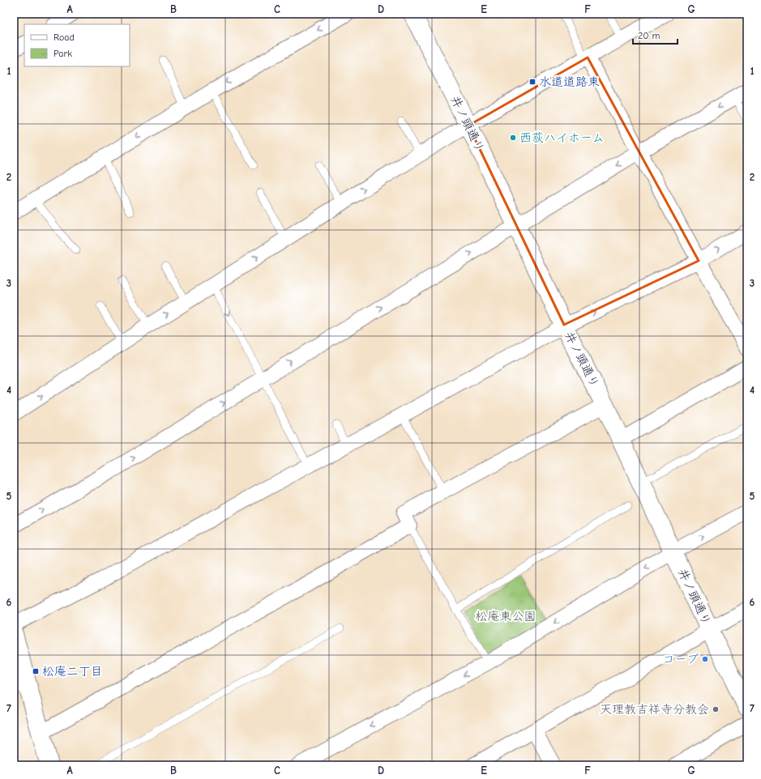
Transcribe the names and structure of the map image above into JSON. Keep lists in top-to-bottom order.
{
  "streets": {
    "main road": ["井ノ頭通り"]
  },
  "parks": ["松庵東公園"],
  "places": {
    "transit": ["水道道路東", "松庵二丁目"],
    "other": ["西荻ハイホーム", "コープ", "天理教吉祥寺分教会"]
  },
  "legend": ["Road", "Park"],
  "scale_bar": "20 m",
  "grid": {
    "columns": [
      "A",
      "B",
      "C",
      "D",
      "E",
      "F",
      "G"
    ],
    "rows": [
      "1",
      "2",
      "3",
      "4",
      "5",
      "6",
      "7"
    ]
  }
}
